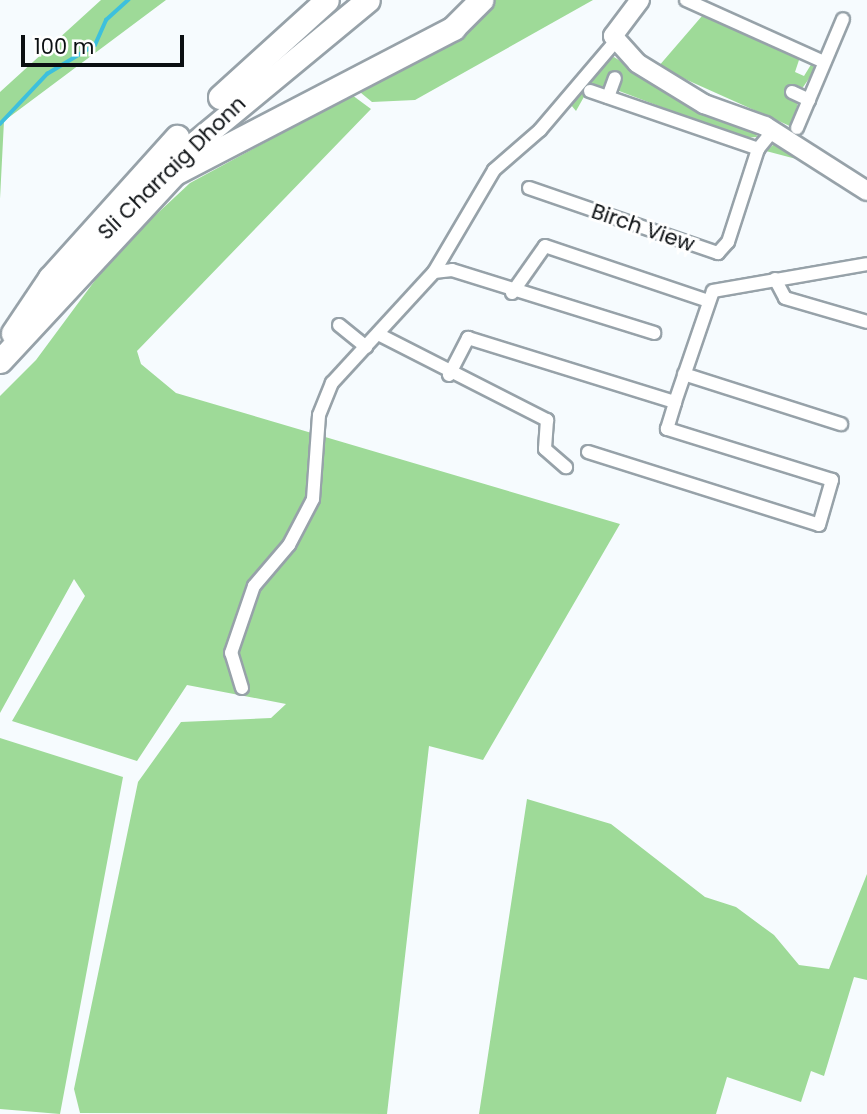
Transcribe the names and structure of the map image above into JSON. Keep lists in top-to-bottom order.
{
  "streets": {
    "highway": ["Sli Charraig Dhonn"],
    "street": ["Birch View"]
  },
  "scale_bar": "100 m"
}
